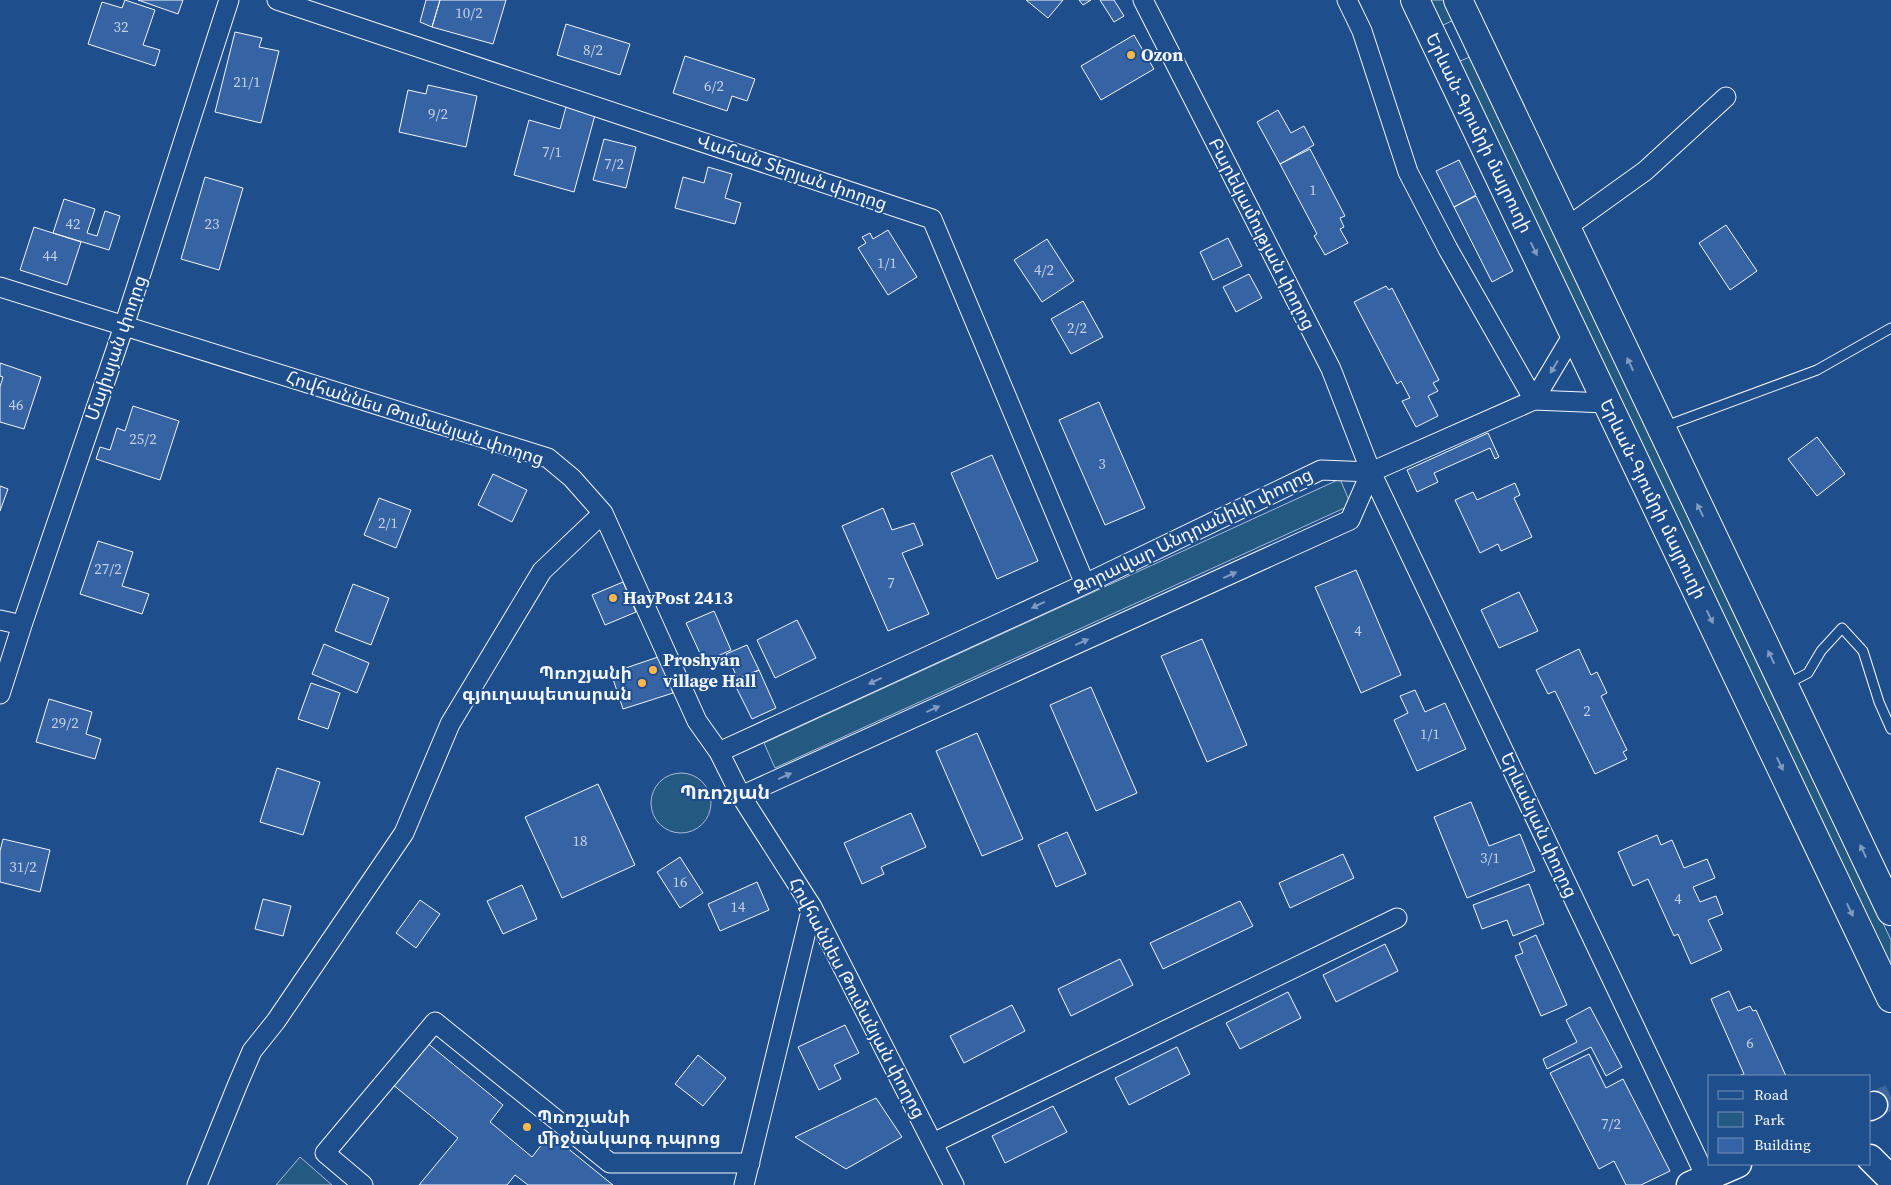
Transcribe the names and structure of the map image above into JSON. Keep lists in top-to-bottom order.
{
  "streets": {
    "highway": ["Երևան-Գյումրի մայրուղի"],
    "street": [
      "Վահան Տերյան փողոց",
      "Բարեկամության փողոց",
      "Մայիսյան փողոց",
      "Հովհաննես Թումանյան փողոց",
      "Զորավար Անդրանիկի փողոց",
      "Երևանյան փողոց"
    ]
  },
  "crossings": [
    ["Վահան Տերյան փողոց", "Զորավար Անդրանիկի փողոց"],
    ["Բարեկամության փողոց", "Զորավար Անդրանիկի փողոց"],
    ["Բարեկամության փողոց", "Երևանյան փողոց"],
    ["Մայիսյան փողոց", "Հովհաննես Թումանյան փողոց"],
    ["Հովհաննես Թումանյան փողոց", "Զորավար Անդրանիկի փողոց"],
    ["Զորավար Անդրանիկի փողոց", "Երևանյան փողոց"]
  ],
  "districts": ["Պռոշյան"],
  "places": [
    "Ozon",
    "HayPost 2413",
    "Proshyan village Hall",
    "Պռոշյանի գյուղապետարան",
    "Պռոշյանի միջնակարգ դպրոց"
  ],
  "house_numbers": [
    "10/2",
    "32",
    "8/2",
    "21/1",
    "6/2",
    "9/2",
    "7/1",
    "7/2",
    "1",
    "42",
    "23",
    "44",
    "1/1",
    "4/2",
    "2/2",
    "46",
    "25/2",
    "3",
    "2/1",
    "27/2",
    "7",
    "4",
    "2",
    "29/2",
    "1/1",
    "18",
    "3/1",
    "31/2",
    "16",
    "4",
    "14",
    "6",
    "7/2"
  ],
  "legend": ["Road", "Park", "Building"]
}
